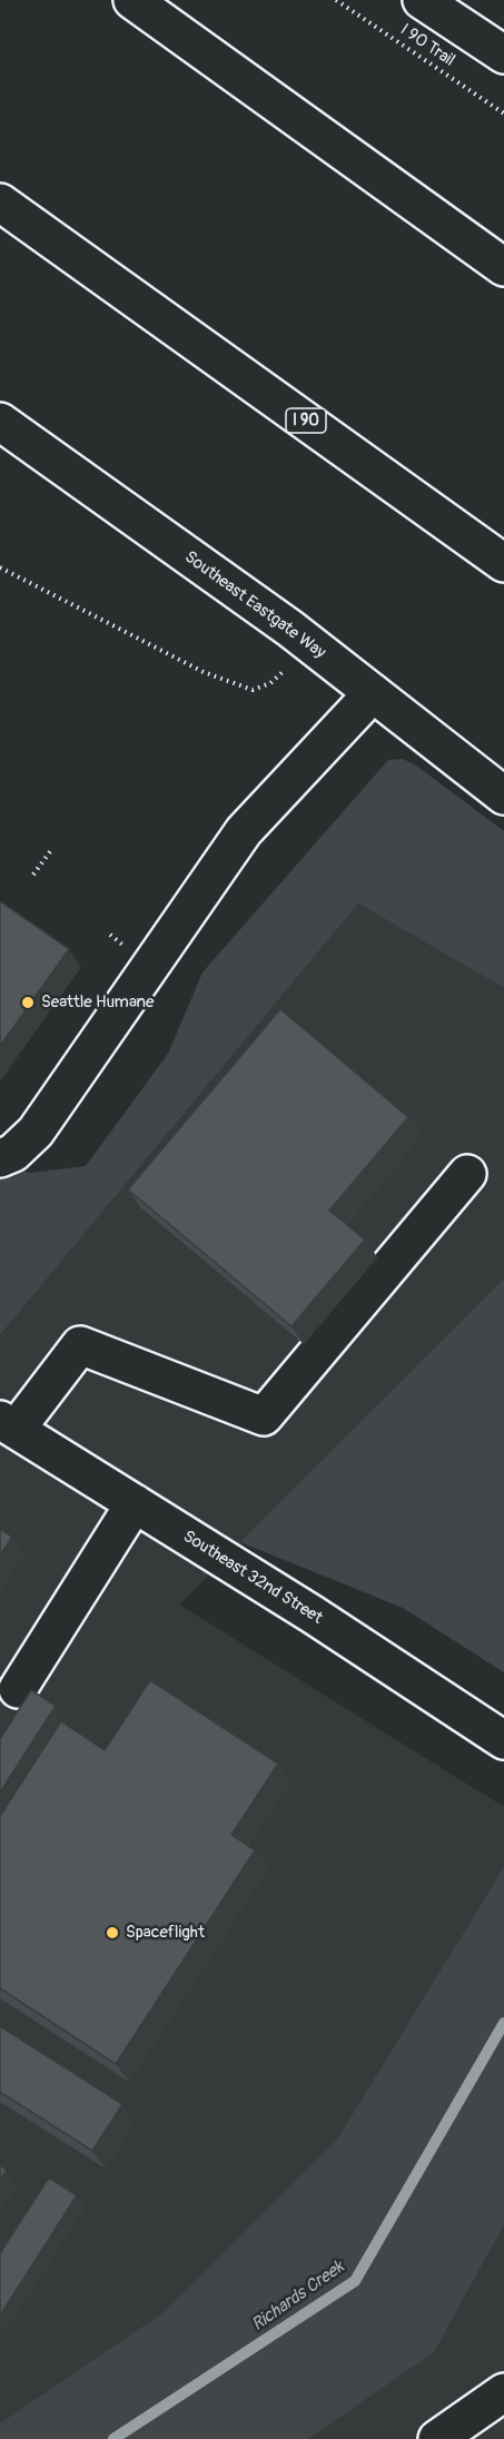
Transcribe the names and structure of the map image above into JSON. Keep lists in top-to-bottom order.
{
  "streets": {
    "main road": ["I 90", "Southeast Eastgate Way", "Southeast 32nd Street"],
    "path": ["I 90 Trail"]
  },
  "water": ["Richards Creek"],
  "places": ["Seattle Humane", "Spaceflight"]
}
